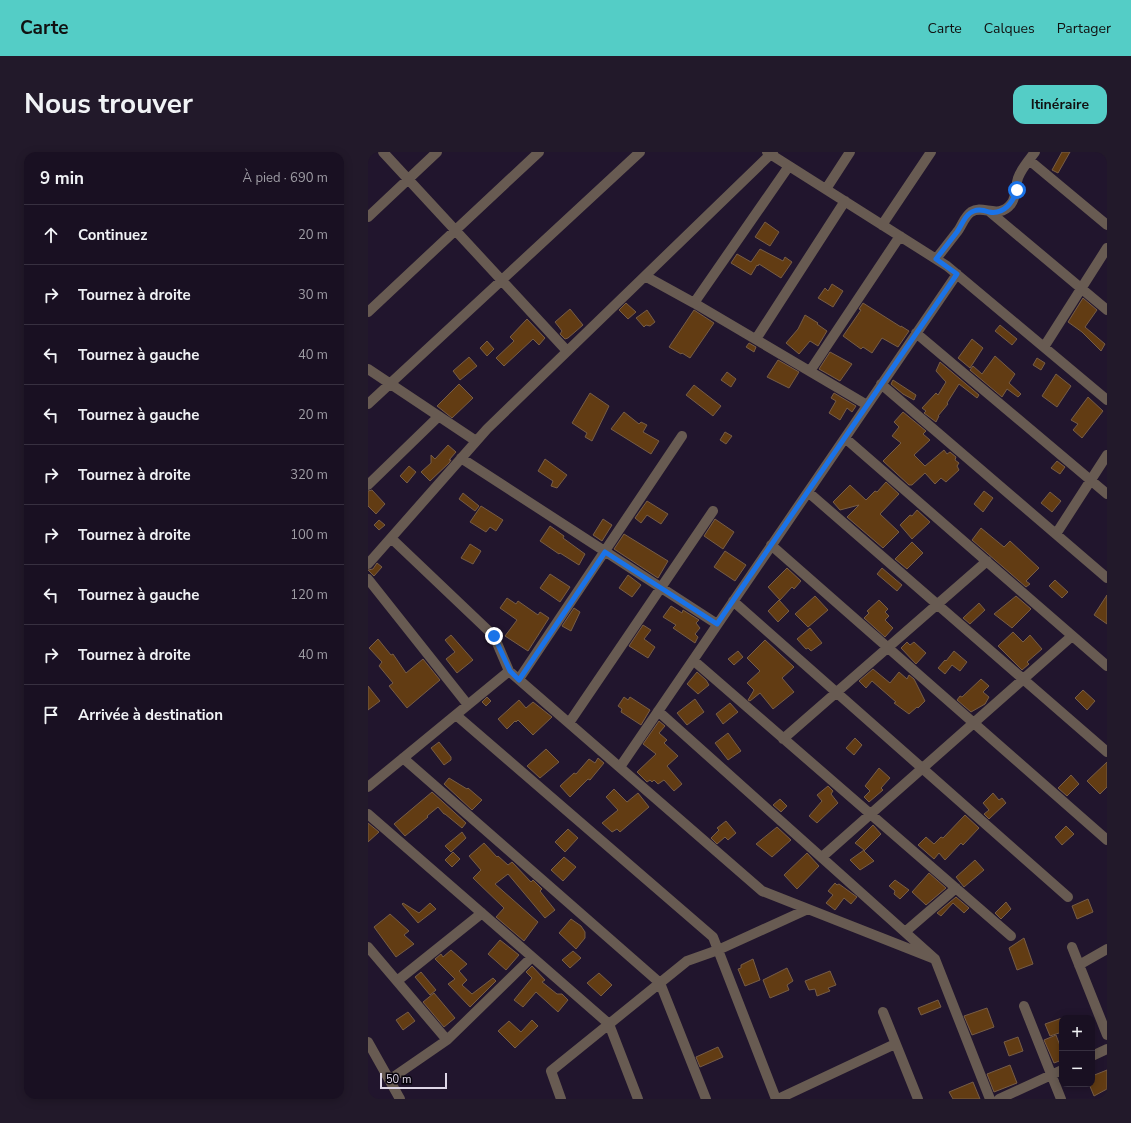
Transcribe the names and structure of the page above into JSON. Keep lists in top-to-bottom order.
{
  "scale_bar": "50 m",
  "page": {
    "header": "Carte",
    "nav": ["Carte", "Calques", "Partager"],
    "title": "Nous trouver",
    "buttons": "Itinéraire",
    "heading": ["9 min", "À pied · 690 m"],
    "list": [
      ["Continuez", "20 m"],
      ["Tournez à droite", "30 m"],
      ["Tournez à gauche", "40 m"],
      ["Tournez à gauche", "20 m"],
      ["Tournez à droite", "320 m"],
      ["Tournez à droite", "100 m"],
      ["Tournez à gauche", "120 m"],
      ["Tournez à droite", "40 m"],
      "Arrivée à destination"
    ],
    "map_buttons": ["+", "−"],
    "scale": "50 m"
  }
}
